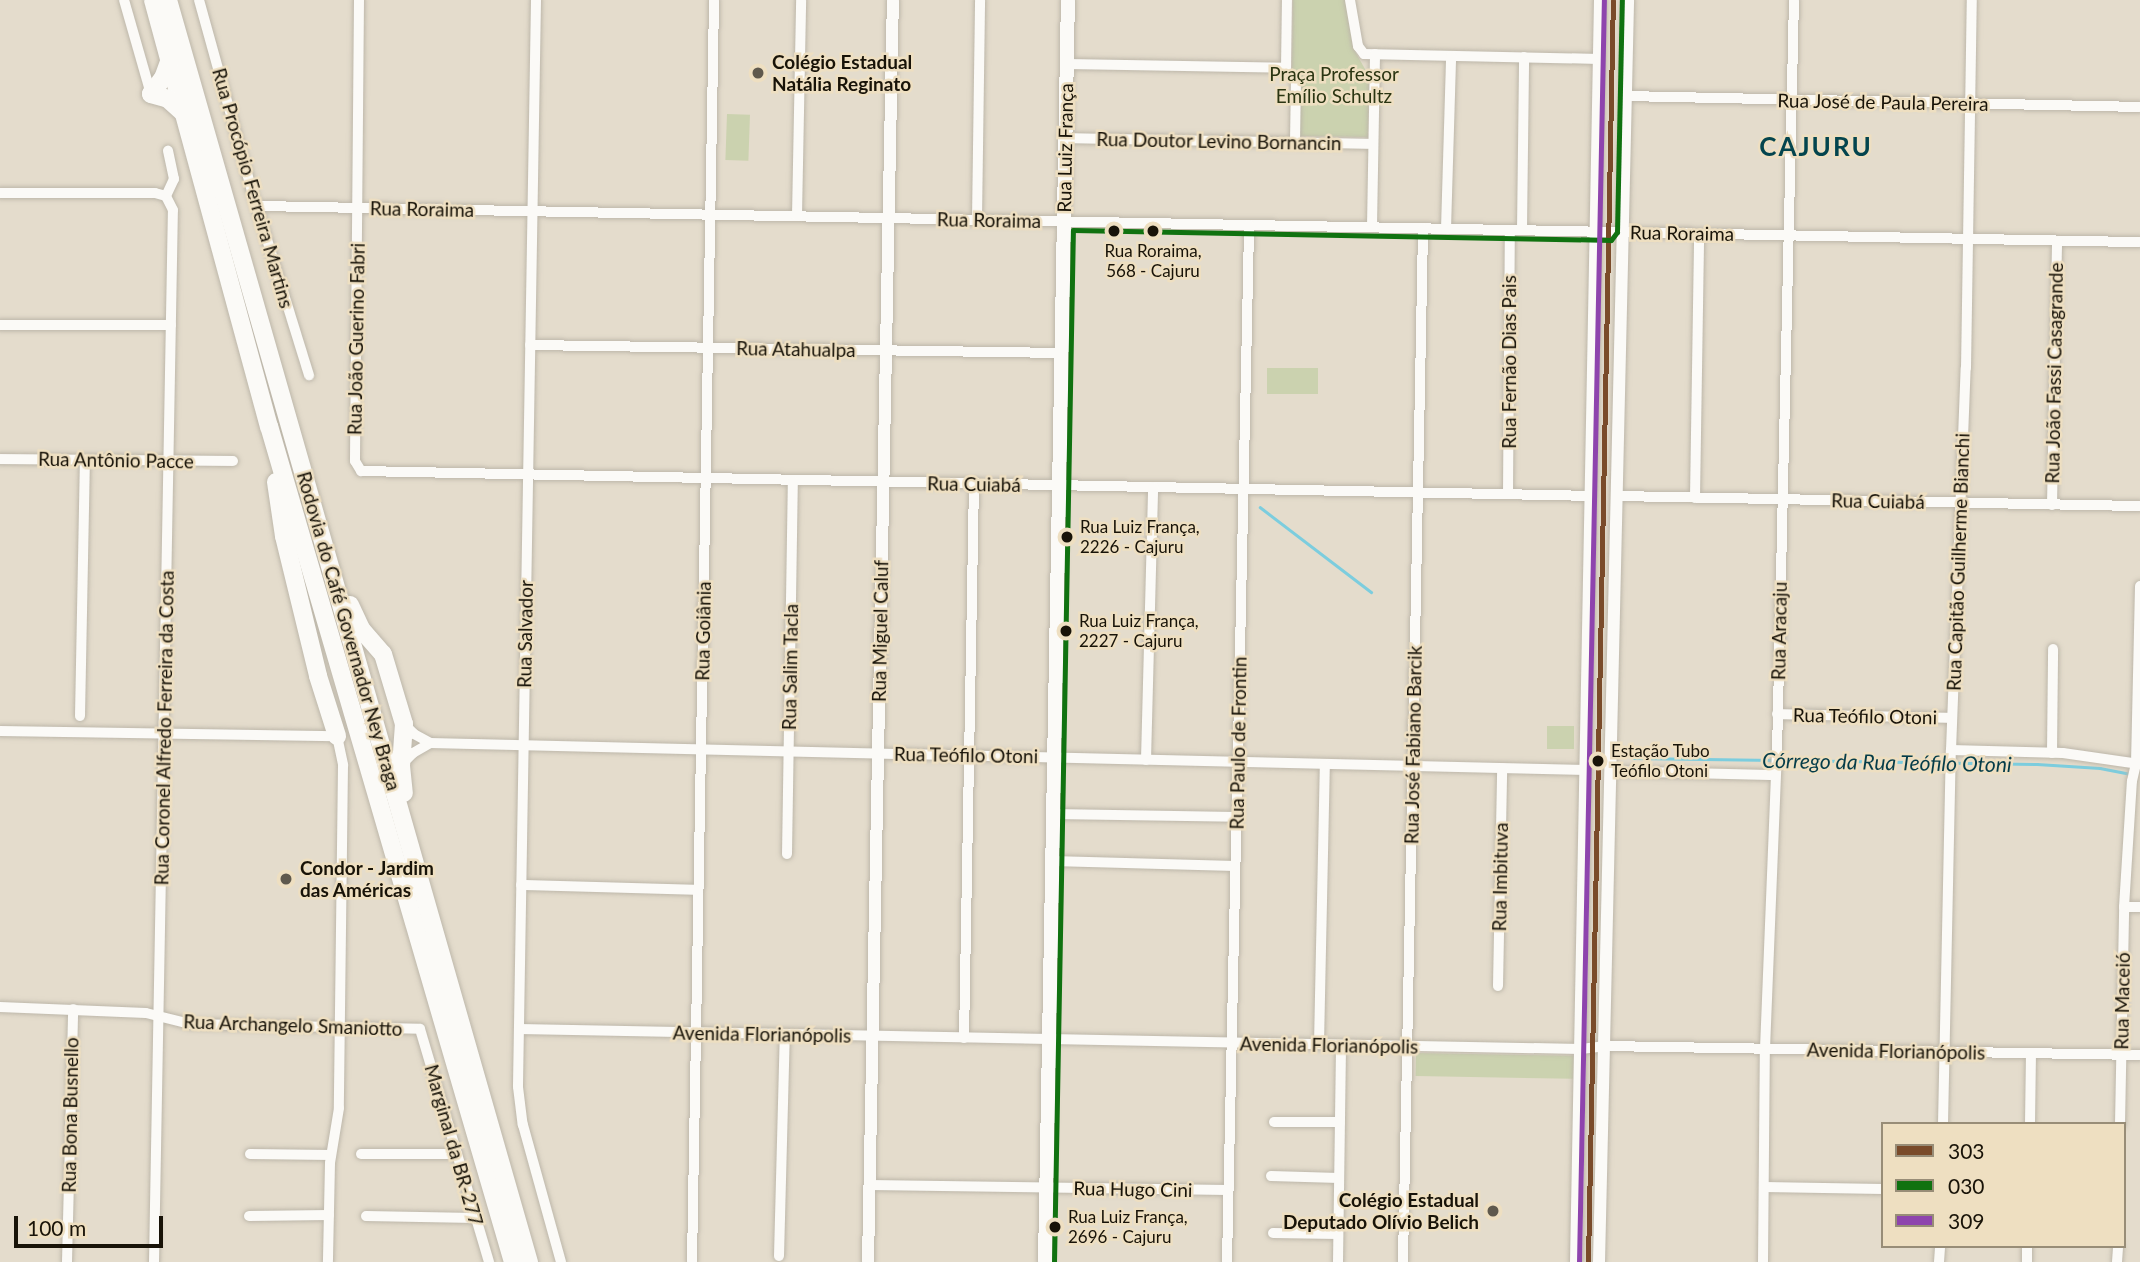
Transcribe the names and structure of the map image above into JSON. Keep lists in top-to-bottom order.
{
  "streets": {
    "highway": ["Rodovia do Café Governador Ney Braga"],
    "main road": ["Rua Luiz França"],
    "street": [
      "Rua José de Paula Pereira",
      "Rua Doutor Levino Bornancin",
      "Rua Procópio Ferreira Martins",
      "Rua Roraima",
      "Rua João Guerino Fabri",
      "Rua Atahualpa",
      "Rua Fernão Dias Pais",
      "Rua João Fassi Casagrande",
      "Rua Antônio Pacce",
      "Rua Cuiabá",
      "Rua Capitão Guilherme Bianchi",
      "Rua Goiânia",
      "Rua Miguel Caluf",
      "Rua Aracaju",
      "Rua Salvador",
      "Rua Salim Tacla",
      "Rua Teófilo Otoni",
      "Rua Coronel Alfredo Ferreira da Costa",
      "Rua Paulo de Frontin",
      "Rua José Fabiano Barcik",
      "Rua Imbituva",
      "Rua Maceió",
      "Rua Archangelo Smaniotto",
      "Avenida Florianópolis",
      "Rua Bona Busnello",
      "Marginal da BR-277",
      "Rua Hugo Cini"
    ]
  },
  "crossings": [
    ["Rua José de Paula Pereira", "Rua Capitão Guilherme Bianchi"],
    ["Rua José de Paula Pereira", "Rua Aracaju"],
    ["Rua Doutor Levino Bornancin", "Rua Luiz França"],
    ["Rua Luiz França", "Rua Roraima"],
    ["Rua Luiz França", "Rua Atahualpa"],
    ["Rua Luiz França", "Rua Cuiabá"],
    ["Rua Luiz França", "Rua Teófilo Otoni"],
    ["Rua Luiz França", "Avenida Florianópolis"],
    ["Rua Luiz França", "Rua Hugo Cini"],
    ["Rua Procópio Ferreira Martins", "Rua Roraima"],
    ["Rua Roraima", "Rua João Guerino Fabri"],
    ["Rua Roraima", "Rua Fernão Dias Pais"],
    ["Rua Roraima", "Rua João Fassi Casagrande"],
    ["Rua Roraima", "Rua Capitão Guilherme Bianchi"],
    ["Rua Roraima", "Rua Goiânia"],
    ["Rua Roraima", "Rua Miguel Caluf"],
    ["Rua Roraima", "Rua Aracaju"],
    ["Rua Roraima", "Rua Salvador"],
    ["Rua Roraima", "Rua Paulo de Frontin"],
    ["Rua Roraima", "Rua José Fabiano Barcik"],
    ["Rua João Guerino Fabri", "Rua Cuiabá"],
    ["Rua Atahualpa", "Rua Goiânia"],
    ["Rua Atahualpa", "Rua Miguel Caluf"],
    ["Rua Atahualpa", "Rua Salvador"],
    ["Rua Fernão Dias Pais", "Rua Cuiabá"],
    ["Rua João Fassi Casagrande", "Rua Cuiabá"],
    ["Rua Antônio Pacce", "Rua Coronel Alfredo Ferreira da Costa"],
    ["Rua Cuiabá", "Rua Capitão Guilherme Bianchi"],
    ["Rua Cuiabá", "Rua Goiânia"],
    ["Rua Cuiabá", "Rua Miguel Caluf"],
    ["Rua Cuiabá", "Rua Aracaju"],
    ["Rua Cuiabá", "Rua Salvador"],
    ["Rua Cuiabá", "Rua Salim Tacla"],
    ["Rua Cuiabá", "Rua Paulo de Frontin"],
    ["Rua Cuiabá", "Rua José Fabiano Barcik"],
    ["Rua Capitão Guilherme Bianchi", "Rua Teófilo Otoni"],
    ["Rua Capitão Guilherme Bianchi", "Avenida Florianópolis"],
    ["Rua Goiânia", "Rua Teófilo Otoni"],
    ["Rua Goiânia", "Avenida Florianópolis"],
    ["Rua Miguel Caluf", "Rua Teófilo Otoni"],
    ["Rua Miguel Caluf", "Avenida Florianópolis"],
    ["Rua Miguel Caluf", "Rua Hugo Cini"],
    ["Rua Aracaju", "Rua Teófilo Otoni"],
    ["Rua Aracaju", "Avenida Florianópolis"],
    ["Rua Salvador", "Rua Teófilo Otoni"],
    ["Rua Salvador", "Avenida Florianópolis"],
    ["Rua Salim Tacla", "Rua Teófilo Otoni"],
    ["Rua Teófilo Otoni", "Rua Paulo de Frontin"],
    ["Rua Teófilo Otoni", "Rua José Fabiano Barcik"],
    ["Rua Teófilo Otoni", "Rua Imbituva"],
    ["Rua Teófilo Otoni", "Rua Maceió"],
    ["Rua Coronel Alfredo Ferreira da Costa", "Rua Archangelo Smaniotto"],
    ["Rua Paulo de Frontin", "Avenida Florianópolis"],
    ["Rua Paulo de Frontin", "Rua Hugo Cini"],
    ["Rua José Fabiano Barcik", "Avenida Florianópolis"],
    ["Rua Maceió", "Avenida Florianópolis"],
    ["Rua Archangelo Smaniotto", "Rua Bona Busnello"],
    ["Rua Archangelo Smaniotto", "Marginal da BR-277"]
  ],
  "districts": ["CAJURU"],
  "water": ["Córrego da Rua Teófilo Otoni"],
  "parks": ["Praça Professor Emílio Schultz"],
  "places": [
    "Colégio Estadual Natália Reginato",
    "Rua Roraima, 568 - Cajuru",
    "Rua Luiz França, 2226 - Cajuru",
    "Rua Luiz França, 2227 - Cajuru",
    "Estação Tubo Teófilo Otoni",
    "Condor - Jardim das Américas",
    "Colégio Estadual Deputado Olívio Belich",
    "Rua Luiz França, 2696 - Cajuru"
  ],
  "lines": ["transit line 303", "transit line 030", "transit line 309"],
  "legend": ["303", "030", "309"],
  "scale_bar": "100 m"
}
